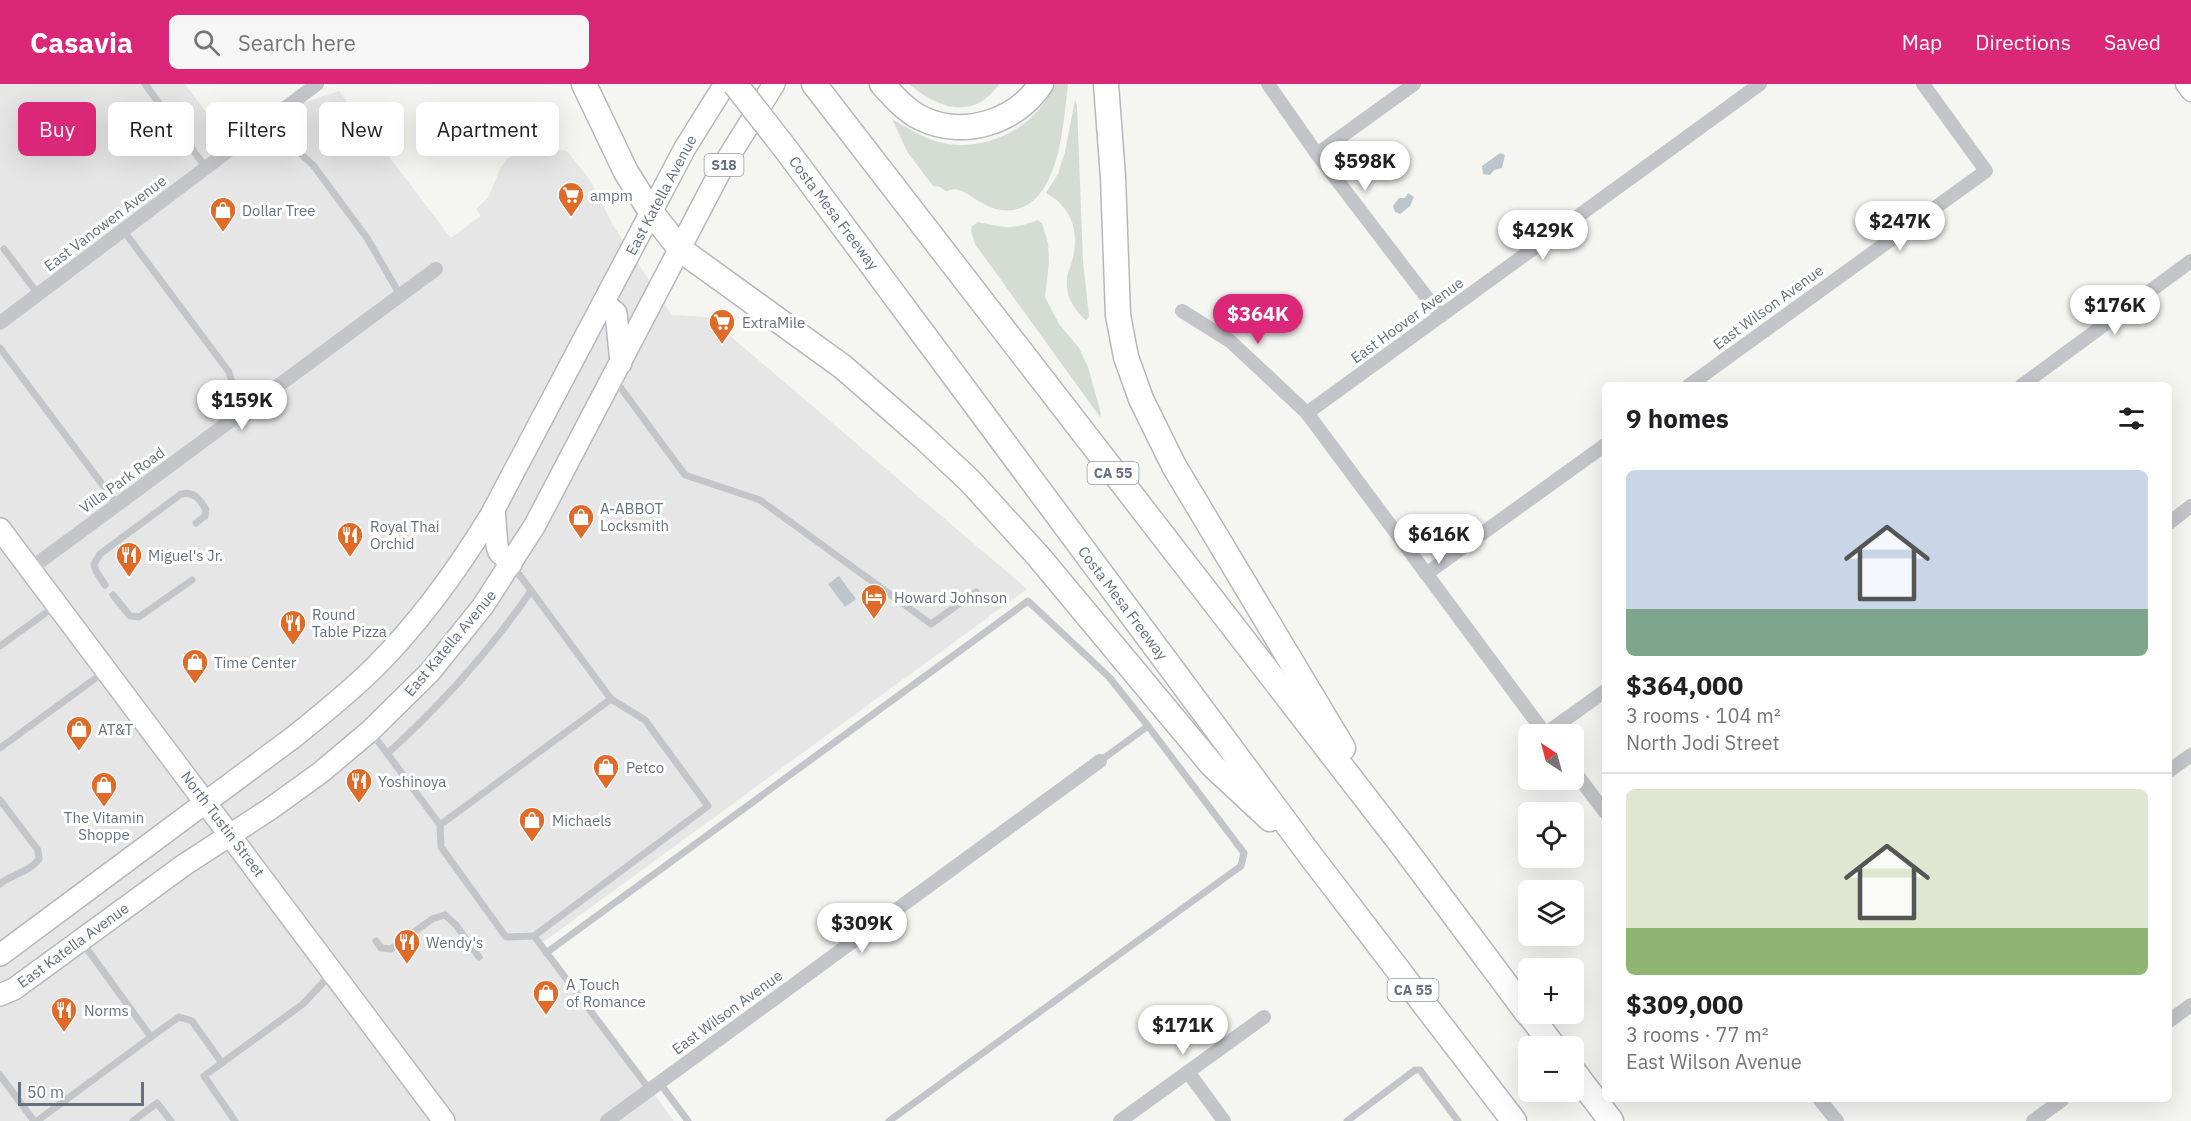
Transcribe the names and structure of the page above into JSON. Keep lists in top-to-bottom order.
{
  "streets": {
    "highway": ["Costa Mesa Freeway", "CA 55"],
    "main road": ["S18", "East Katella Avenue", "North Tustin Street"],
    "street": [
      "East Vanowen Avenue",
      "East Wilson Avenue",
      "East Hoover Avenue",
      "Villa Park Road"
    ]
  },
  "crossings": [
    ["East Katella Avenue", "North Tustin Street"],
    ["Villa Park Road", "North Tustin Street"]
  ],
  "places": {
    "supermarket": ["ampm", "ExtraMile"],
    "shop": [
      "Dollar Tree",
      "A-ABBOT Locksmith",
      "Time Center",
      "AT&T",
      "Petco",
      "The Vitamin Shoppe",
      "Michaels",
      "A Touch of Romance"
    ],
    "restaurant": [
      "Royal Thai Orchid",
      "Miguel's Jr.",
      "Round Table Pizza",
      "Yoshinoya",
      "Wendy's",
      "Norms"
    ],
    "hotel": ["Howard Johnson"]
  },
  "scale_bar": "50 m",
  "north": "top left",
  "page": {
    "header": "Casavia",
    "search": "Search here",
    "nav": ["Map", "Directions", "Saved"],
    "chip": [
      "Buy",
      "Rent",
      "Filters",
      "New",
      "Apartment"
    ],
    "price": [
      "$598K",
      "$247K",
      "$429K",
      "$176K",
      "$364K",
      "$159K",
      "$616K",
      "$309K",
      "$171K"
    ],
    "heading": "9 homes",
    "list": [
      {
        "name": "$364,000",
        "note": "3 rooms · 104 m² · North Jodi Street"
      },
      {
        "name": "$309,000",
        "note": "3 rooms · 77 m² · East Wilson Avenue"
      }
    ],
    "map_buttons": ["+", "−"],
    "scale": "50 m"
  }
}
